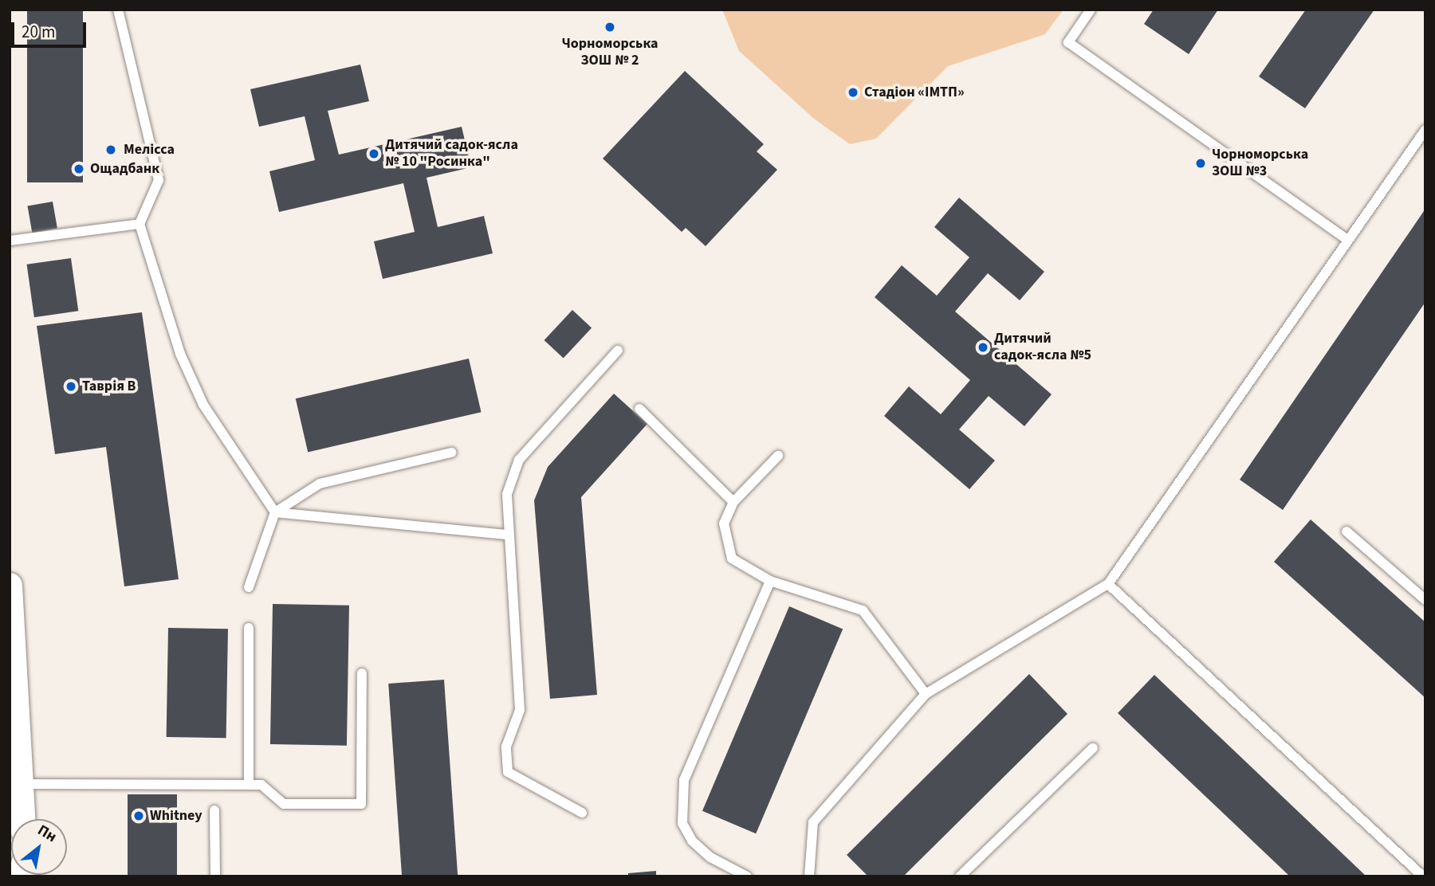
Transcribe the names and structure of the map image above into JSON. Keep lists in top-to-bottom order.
{
  "places": [
    "Чорноморська ЗОШ № 2",
    "Стадіон «ІМТП»",
    "Мелісса",
    "Дитячий садок-ясла № 10 \"Росинка\"",
    "Чорноморська ЗОШ №3",
    "Ощадбанк",
    "Дитячий садок-ясла №5",
    "Таврія В",
    "Whitney"
  ],
  "scale_bar": "20 m",
  "north": "top right"
}
